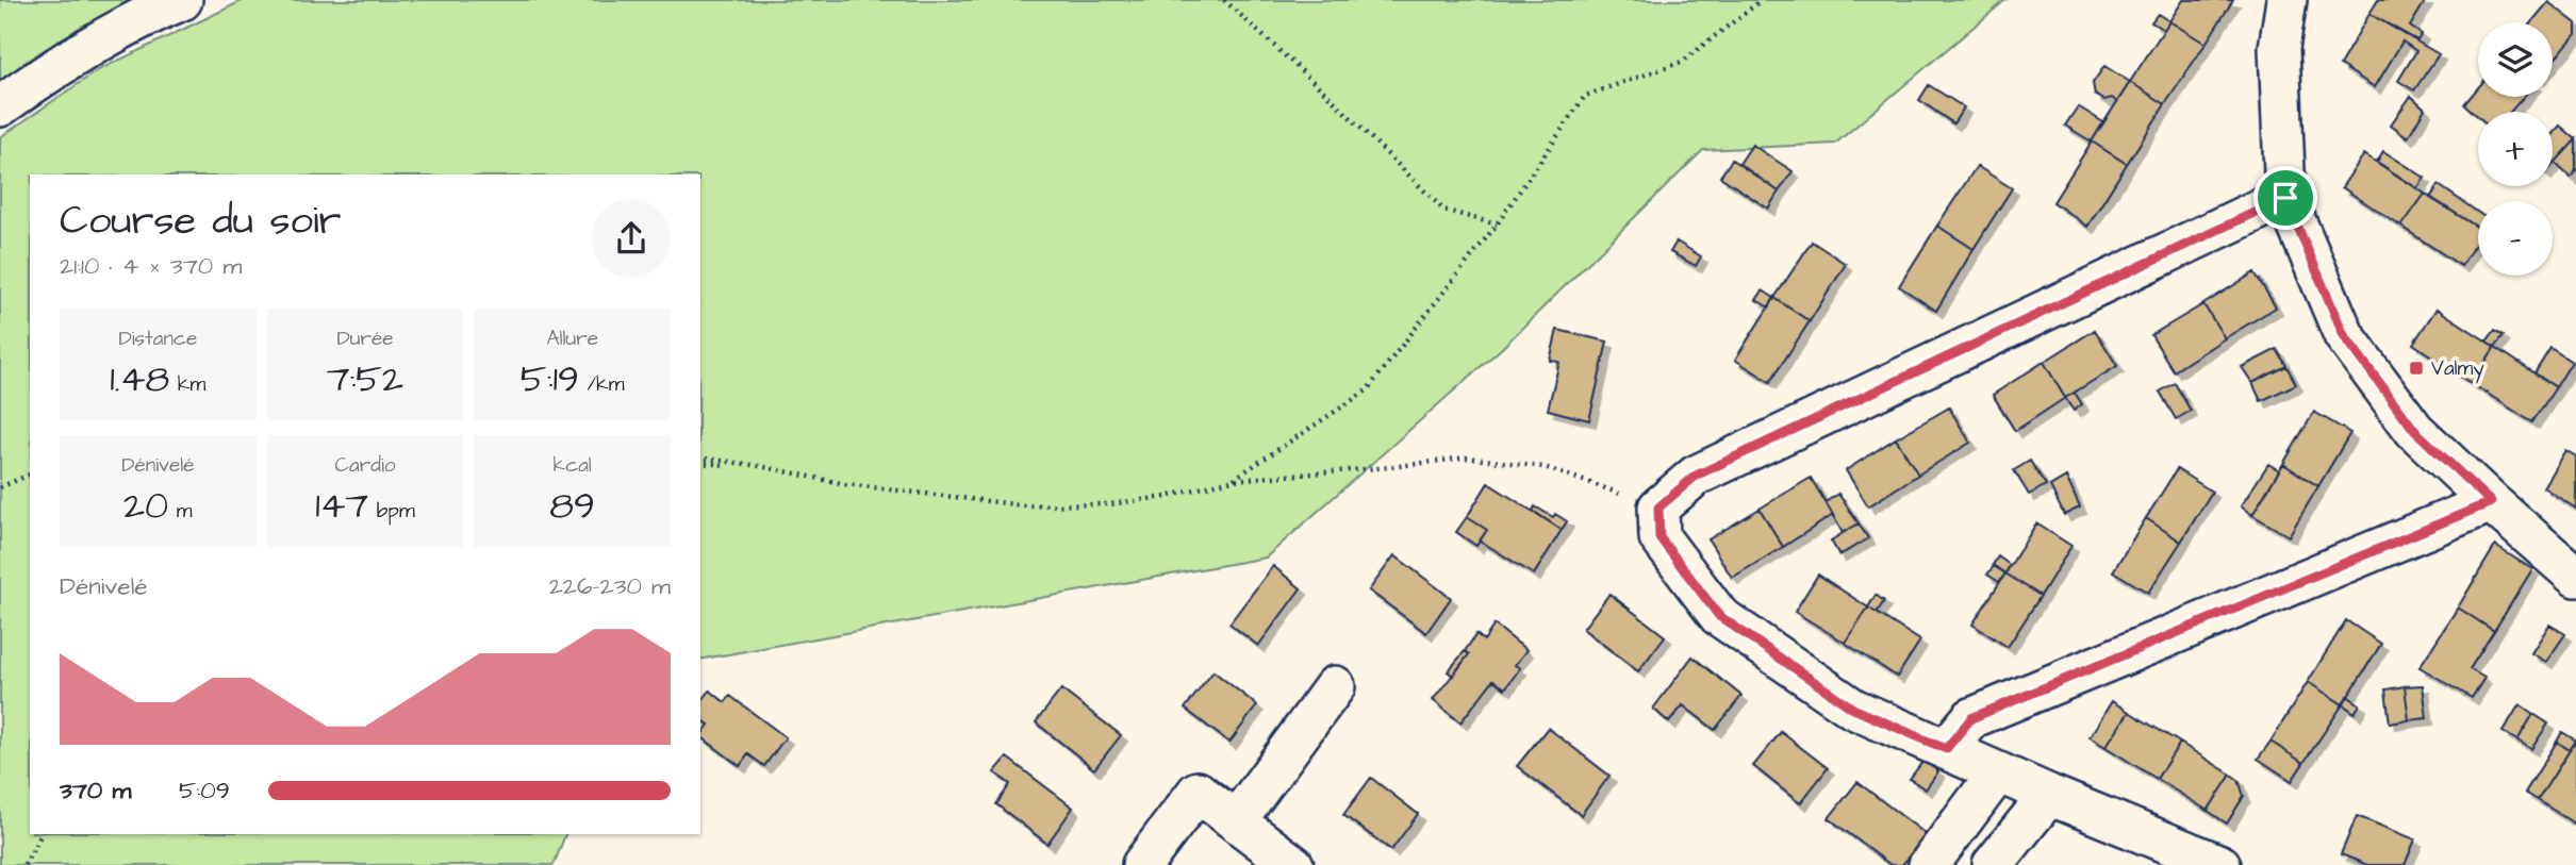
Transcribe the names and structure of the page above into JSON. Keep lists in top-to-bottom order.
{
  "places": {
    "transit": ["Valmy"]
  },
  "page": {
    "map_buttons": ["+", "−"],
    "heading": ["Course du soir", "21:10 · 4 × 370 m"],
    "stats": [
      ["Distance", "1.48 km"],
      ["Durée", "7:52"],
      ["Allure", "5:19 /km"],
      ["Dénivelé", "20 m"],
      ["Cardio", "147 bpm"],
      ["kcal", "89"]
    ],
    "chart": ["Dénivelé", "226–230 m"],
    "list": [
      {
        "name": "370 m",
        "note": "5:09"
      }
    ]
  }
}
